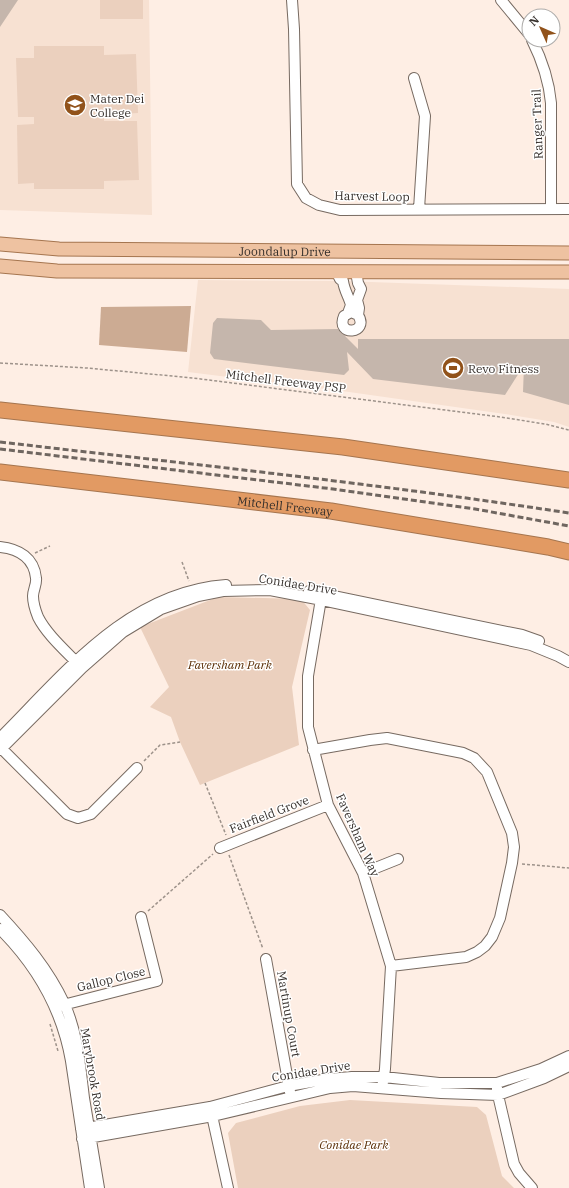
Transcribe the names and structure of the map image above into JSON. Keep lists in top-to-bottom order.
{
  "streets": {
    "highway": ["Mitchell Freeway"],
    "main road": ["Joondalup Drive"],
    "street": [
      "Ranger Trail",
      "Harvest Loop",
      "Conidae Drive",
      "Fairfield Grove",
      "Faversham Way",
      "Gallop Close",
      "Martinup Court",
      "Marybrook Road"
    ],
    "path": ["Mitchell Freeway PSP"]
  },
  "crossings": [
    ["Ranger Trail", "Harvest Loop"],
    ["Conidae Drive", "Faversham Way"],
    ["Conidae Drive", "Martinup Court"],
    ["Conidae Drive", "Marybrook Road"],
    ["Fairfield Grove", "Faversham Way"],
    ["Gallop Close", "Marybrook Road"]
  ],
  "parks": ["Faversham Park", "Conidae Park"],
  "places": {
    "school or university": ["Mater Dei College"],
    "sports": ["Revo Fitness"]
  },
  "north": "top left"
}
